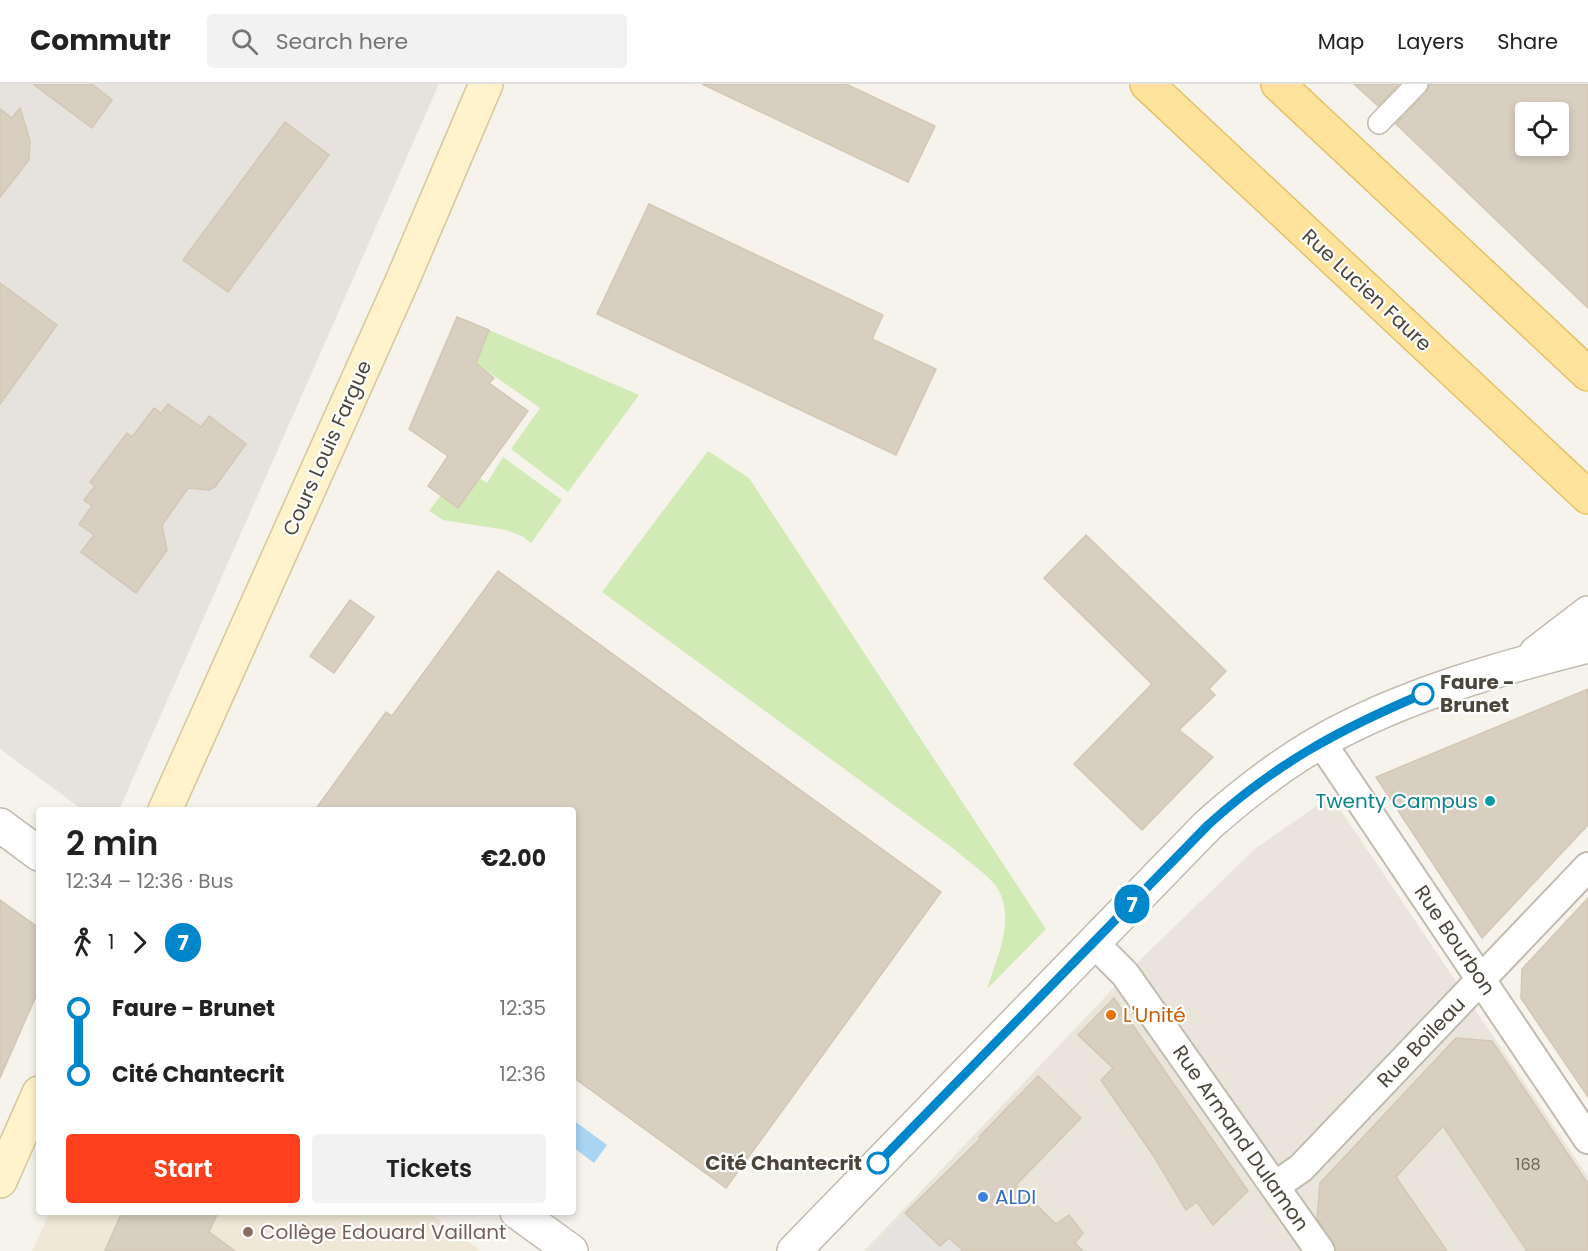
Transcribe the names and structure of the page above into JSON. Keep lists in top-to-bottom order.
{
  "streets": {
    "main road": ["Rue Lucien Faure", "Cours Louis Fargue"],
    "street": ["Rue Bourbon", "Rue Boileau", "Rue Armand Dulamon"]
  },
  "crossings": [
    ["Rue Bourbon", "Rue Boileau"],
    ["Rue Boileau", "Rue Armand Dulamon"]
  ],
  "places": [
    "Faure - Brunet",
    "Twenty Campus",
    "L'Unité",
    "Cité Chantecrit",
    "ALDI",
    "Collège Edouard Vaillant"
  ],
  "lines": ["bus line 7"],
  "house_numbers": ["168"],
  "page": {
    "header": "Commutr",
    "search": "Search here",
    "nav": ["Map", "Layers", "Share"],
    "on_map": "7",
    "heading": ["2 min", "12:34 – 12:36 · Bus", "€2.00"],
    "legs": ["1", "7"],
    "list": [
      {
        "name": "Faure - Brunet",
        "value": "12:35"
      },
      {
        "name": "Cité Chantecrit",
        "value": "12:36"
      }
    ],
    "buttons": ["Start", "Tickets"]
  }
}
